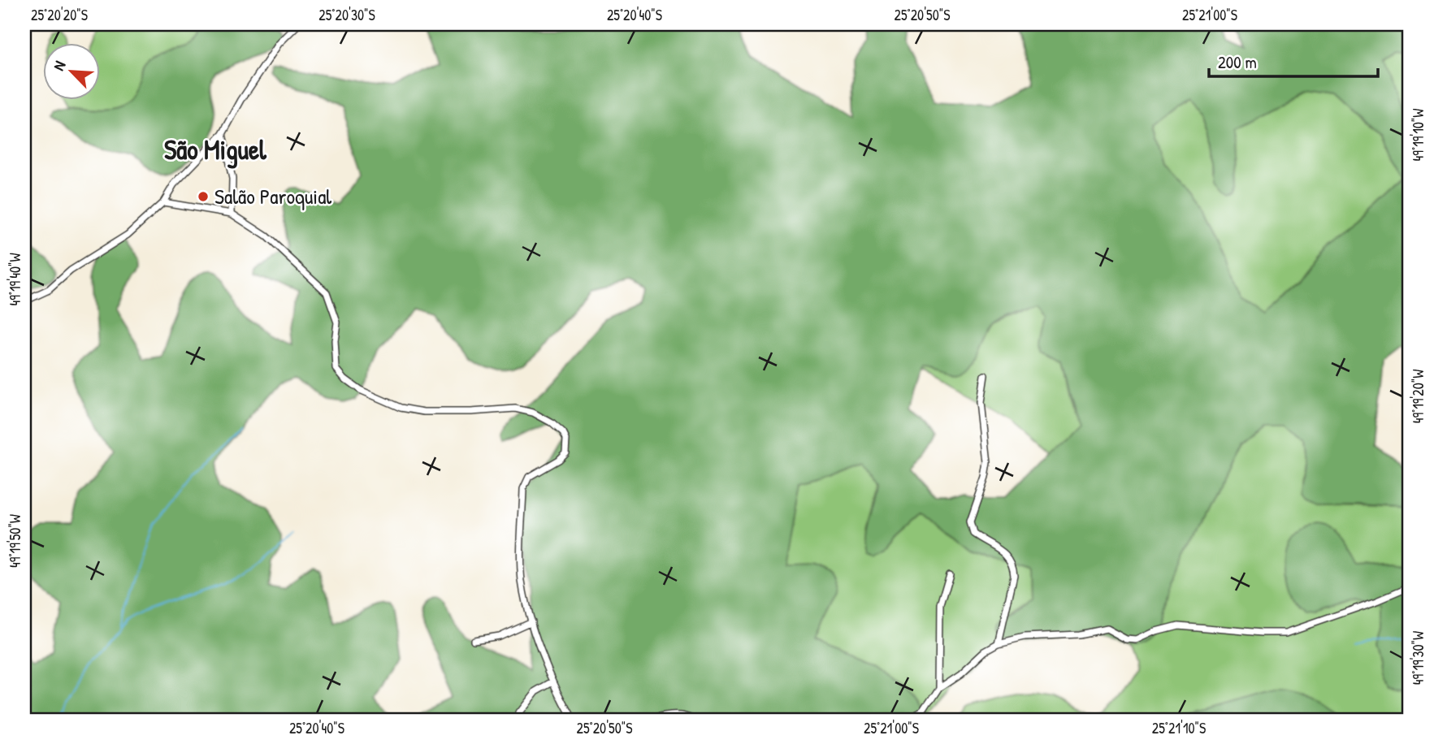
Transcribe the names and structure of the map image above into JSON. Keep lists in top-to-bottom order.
{
  "districts": ["São Miguel"],
  "places": ["Salão Paroquial"],
  "scale_bar": "200 m",
  "north": "top left",
  "coordinates": [
    "25°20'20\"S",
    "25°20'30\"S",
    "25°20'40\"S",
    "25°20'50\"S",
    "25°21'00\"S",
    "49°19'10\"W",
    "49°19'40\"W",
    "49°19'20\"W",
    "49°19'50\"W",
    "49°19'30\"W",
    "25°21'10\"S"
  ]
}
